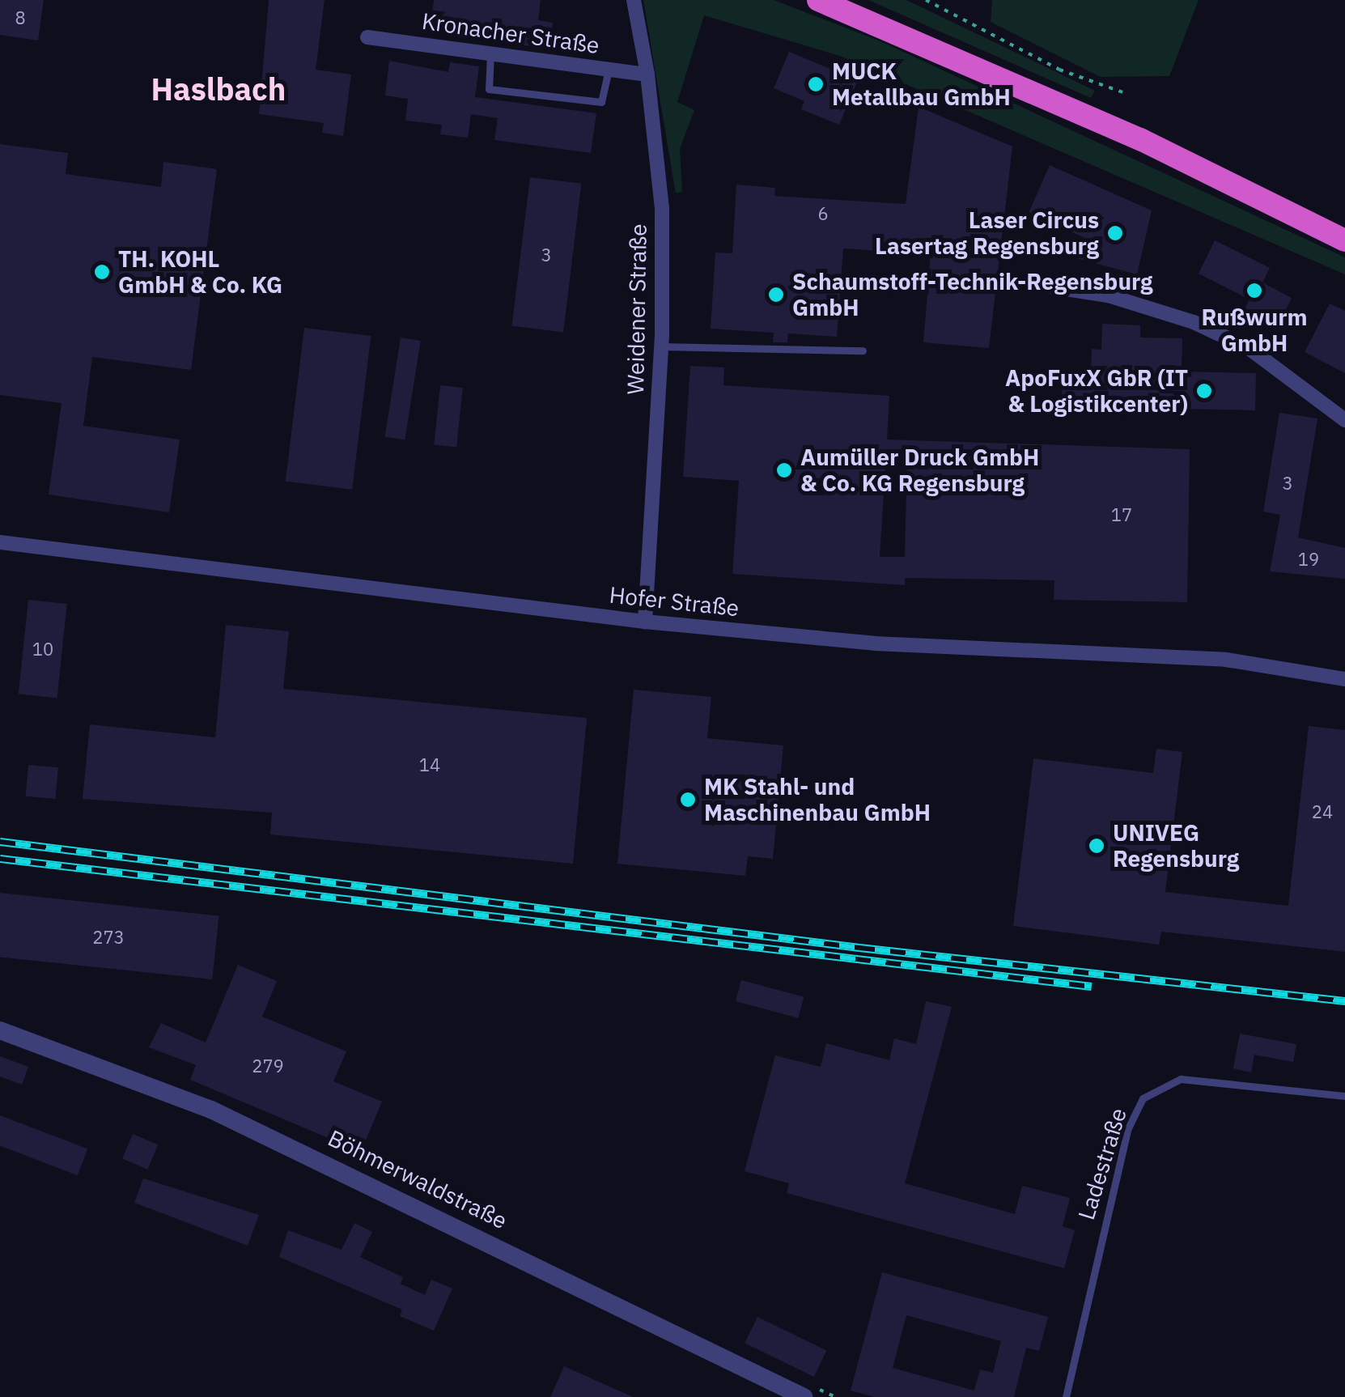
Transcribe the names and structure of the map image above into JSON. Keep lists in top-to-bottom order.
{
  "streets": {
    "street": [
      "Kronacher Straße",
      "Weidener Straße",
      "Hofer Straße",
      "Böhmerwaldstraße"
    ],
    "lane": ["Ladestraße"]
  },
  "crossings": [
    ["Kronacher Straße", "Weidener Straße"],
    ["Weidener Straße", "Hofer Straße"]
  ],
  "districts": ["Haslbach"],
  "places": [
    "MUCK Metallbau GmbH",
    "Laser Circus Lasertag Regensburg",
    "TH. KOHL GmbH & Co. KG",
    "Rußwurm GmbH",
    "Schaumstoff-Technik-Regensburg GmbH",
    "ApoFuxX GbR (IT & Logistikcenter)",
    "Aumüller Druck GmbH & Co. KG Regensburg",
    "MK Stahl- und Maschinenbau GmbH",
    "UNIVEG Regensburg"
  ],
  "house_numbers": [
    "8",
    "6",
    "3",
    "3",
    "17",
    "19",
    "10",
    "14",
    "24",
    "273",
    "279"
  ]
}
